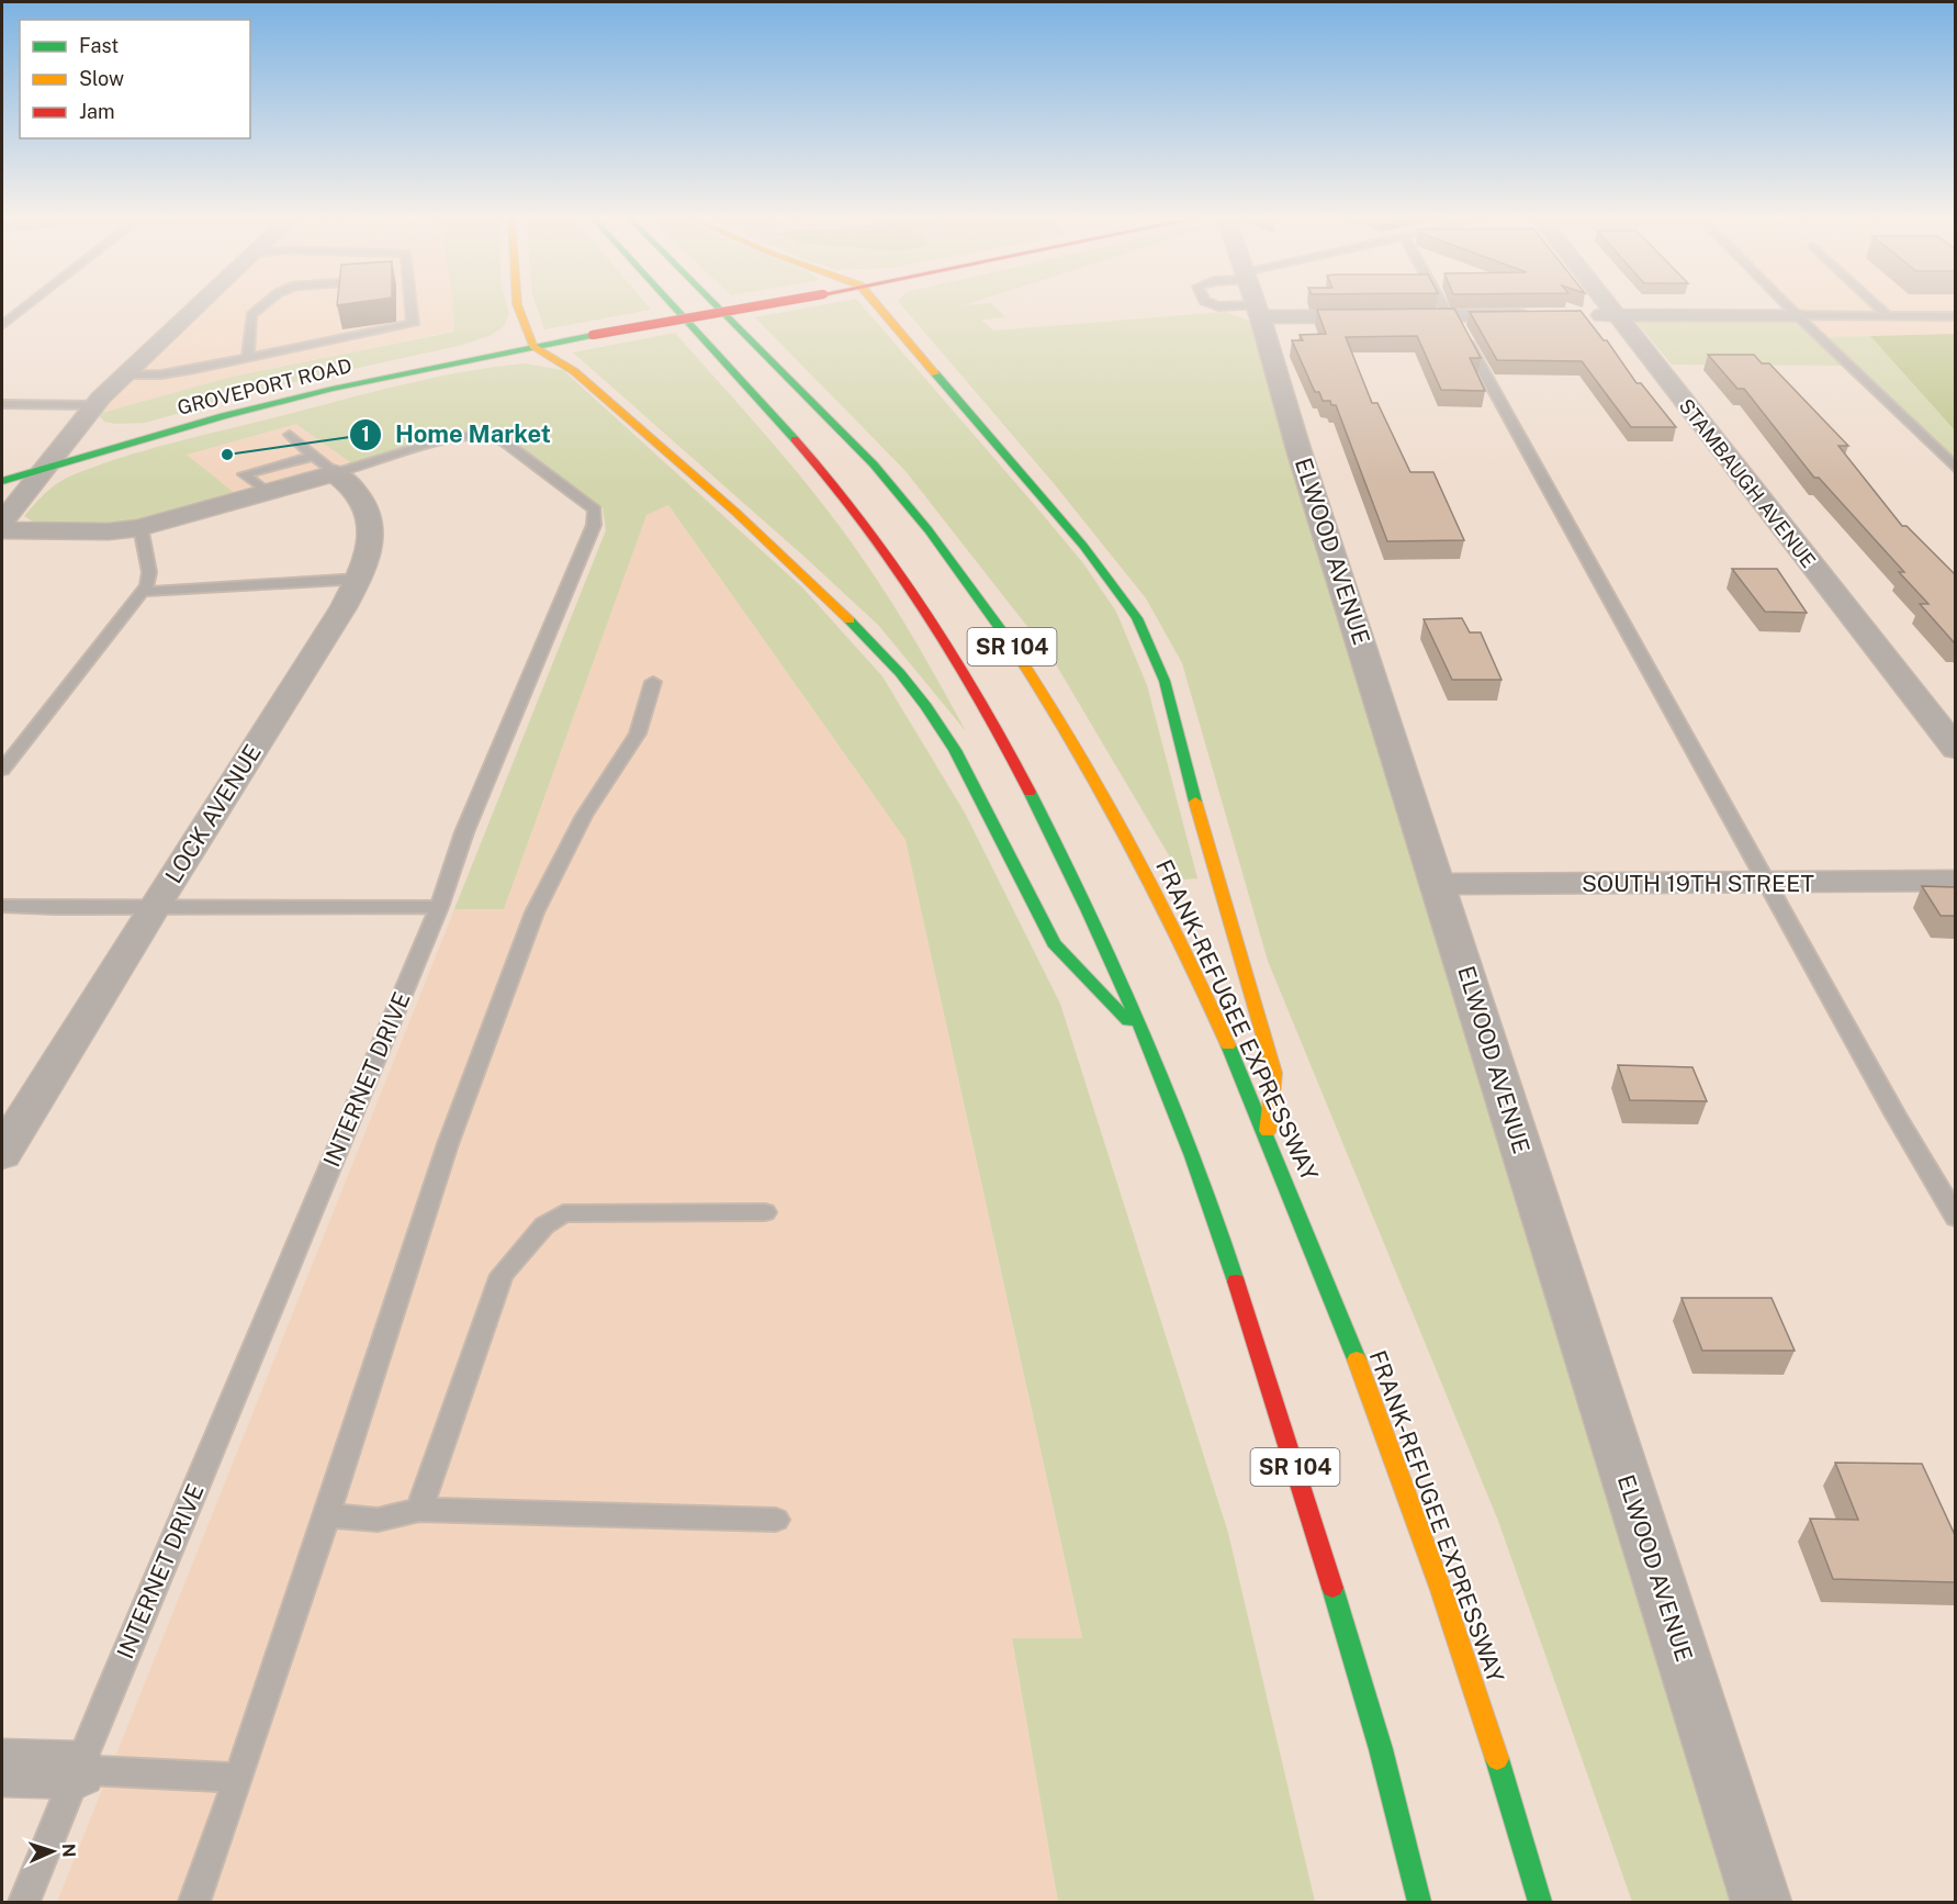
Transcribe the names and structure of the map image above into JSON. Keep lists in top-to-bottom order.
{
  "streets": {
    "main road": ["GROVEPORT ROAD", "SR 104", "FRANK-REFUGEE EXPRESSWAY"],
    "street": [
      "STAMBAUGH AVENUE",
      "ELWOOD AVENUE",
      "LOCK AVENUE",
      "SOUTH 19TH STREET"
    ],
    "lane": ["INTERNET DRIVE"]
  },
  "crossings": [
    ["ELWOOD AVENUE", "SOUTH 19TH STREET"],
    ["LOCK AVENUE", "INTERNET DRIVE"]
  ],
  "places": ["Home Market"],
  "legend": ["Fast", "Slow", "Jam"],
  "north": "right"
}
